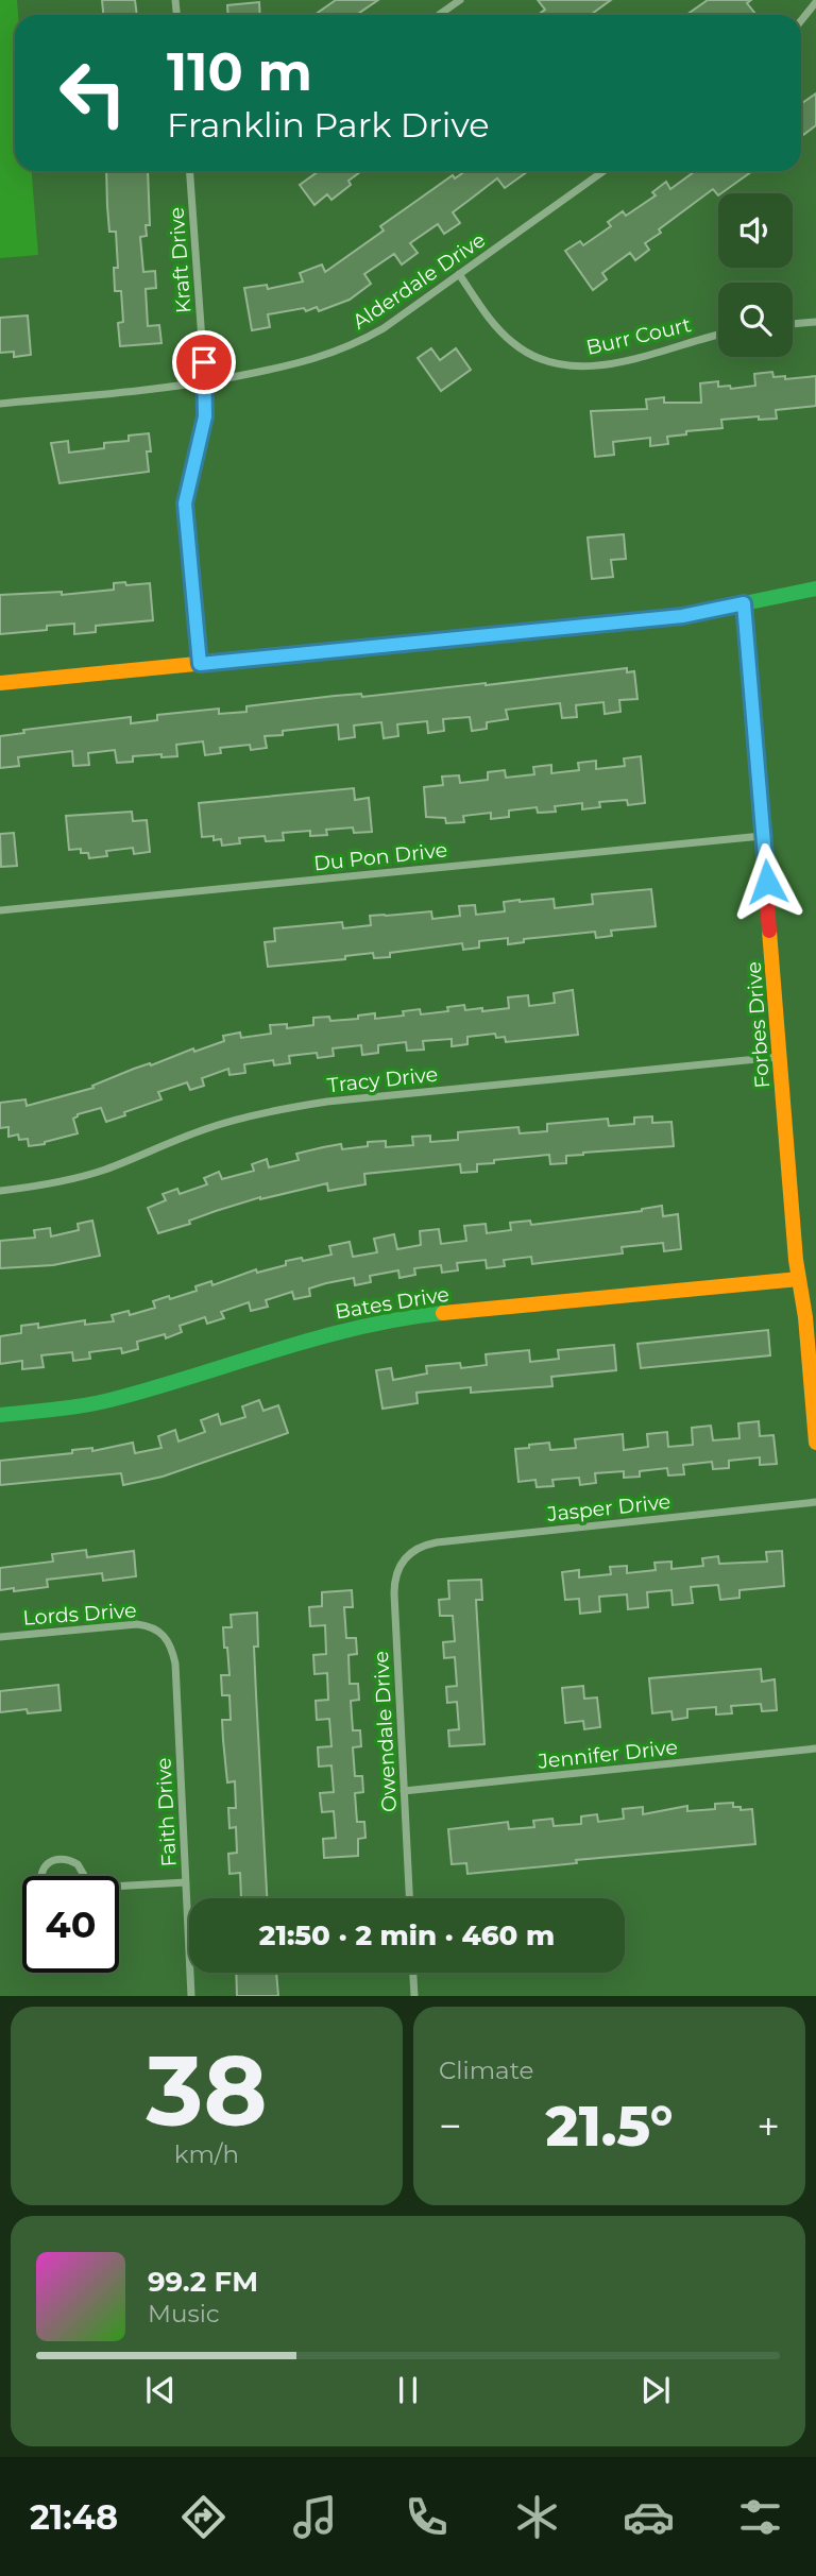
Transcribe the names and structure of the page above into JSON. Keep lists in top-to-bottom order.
{
  "streets": {
    "street": [
      "Kraft Drive",
      "Alderdale Drive",
      "Burr Court",
      "Du Pon Drive",
      "Forbes Drive",
      "Tracy Drive",
      "Bates Drive",
      "Jasper Drive",
      "Lords Drive",
      "Owendale Drive",
      "Jennifer Drive",
      "Faith Drive"
    ]
  },
  "crossings": [
    ["Kraft Drive", "Alderdale Drive"],
    ["Alderdale Drive", "Burr Court"],
    ["Du Pon Drive", "Forbes Drive"],
    ["Forbes Drive", "Tracy Drive"],
    ["Forbes Drive", "Bates Drive"],
    ["Jasper Drive", "Owendale Drive"],
    ["Lords Drive", "Faith Drive"],
    ["Owendale Drive", "Jennifer Drive"]
  ],
  "page": {
    "turn": ["110 m", "Franklin Park Drive"],
    "limit": "40",
    "trip": "21:50 · 2 min · 460 m",
    "tile": [
      ["38", "km/h"],
      "Climate"
    ],
    "heat": ["−", "21.5°", "+"],
    "song": ["99.2 FM", "Music"],
    "tabs": "21:48"
  }
}
